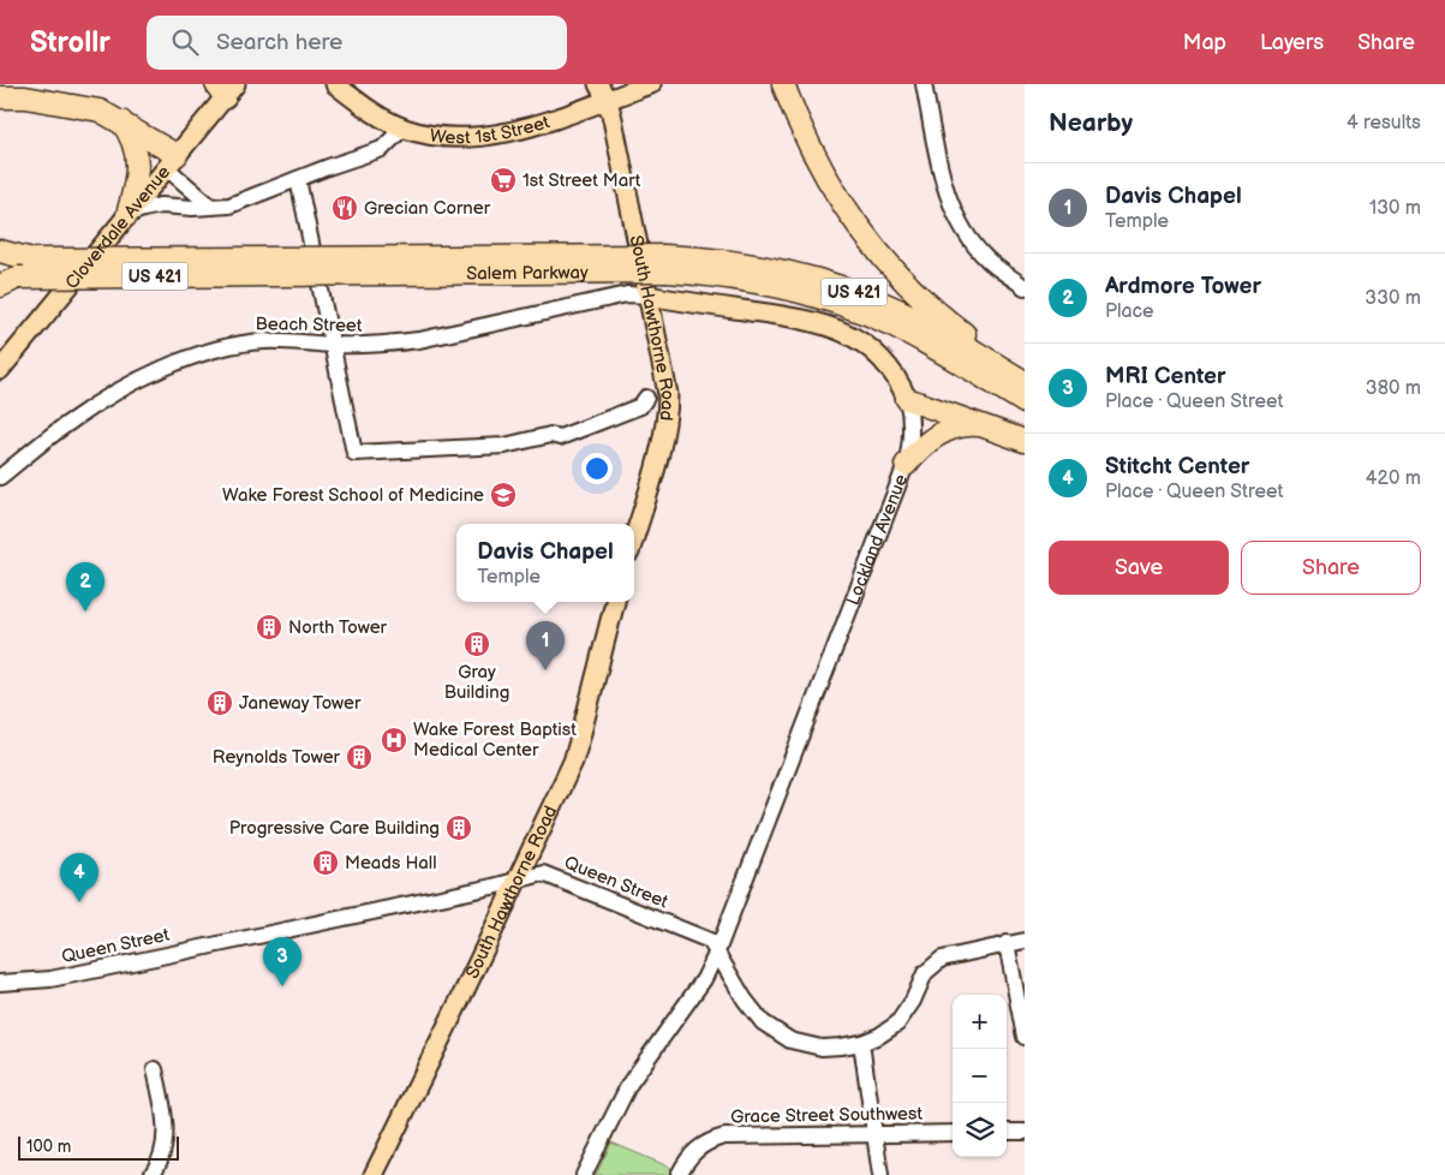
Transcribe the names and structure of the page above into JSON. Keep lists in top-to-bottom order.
{
  "streets": {
    "highway": ["Salem Parkway", "US 421"],
    "main road": [
      "West 1st Street",
      "Cloverdale Avenue",
      "South Hawthorne Road",
      "Lockland Avenue"
    ],
    "street": ["Beach Street", "Queen Street", "Grace Street Southwest"]
  },
  "crossings": [
    ["West 1st Street", "South Hawthorne Road"],
    ["Beach Street", "South Hawthorne Road"],
    ["Beach Street", "Lockland Avenue"],
    ["South Hawthorne Road", "Lockland Avenue"],
    ["South Hawthorne Road", "Queen Street"],
    ["Lockland Avenue", "Queen Street"]
  ],
  "places": {
    "supermarket": ["1st Street Mart"],
    "restaurant": ["Grecian Corner"],
    "school or university": ["Wake Forest School of Medicine"],
    "building": [
      "North Tower",
      "Gray Building",
      "Janeway Tower",
      "Reynolds Tower",
      "Progressive Care Building",
      "Meads Hall"
    ],
    "hospital": ["Wake Forest Baptist Medical Center"]
  },
  "scale_bar": "100 m",
  "page": {
    "header": "Strollr",
    "search": "Search here",
    "nav": ["Map", "Layers", "Share"],
    "heading": ["Nearby", "4 results"],
    "list": [
      {
        "mark": "1",
        "name": "Davis Chapel",
        "note": "Temple",
        "value": "130 m"
      },
      {
        "mark": "2",
        "name": "Ardmore Tower",
        "note": "Place",
        "value": "330 m"
      },
      {
        "mark": "3",
        "name": "MRI Center",
        "note": "Place · Queen Street",
        "value": "380 m"
      },
      {
        "mark": "4",
        "name": "Stitcht Center",
        "note": "Place · Queen Street",
        "value": "420 m"
      }
    ],
    "buttons": ["Save", "Share"],
    "popup": ["Davis Chapel", "Temple"],
    "pins": [
      "2",
      "1",
      "4",
      "3"
    ],
    "map_buttons": ["+", "−"],
    "scale": "100 m"
  }
}
